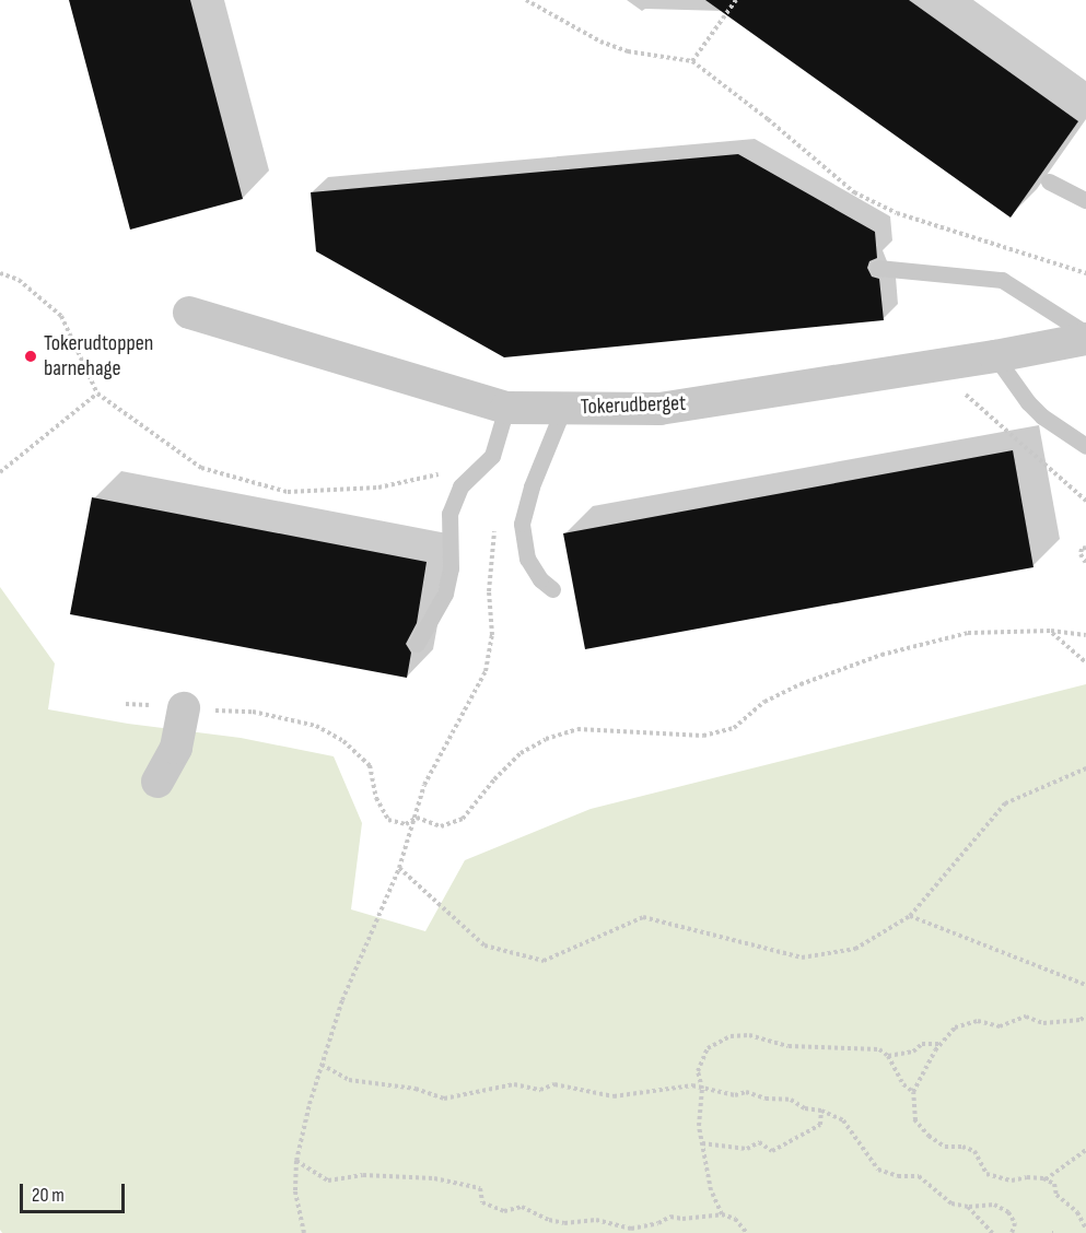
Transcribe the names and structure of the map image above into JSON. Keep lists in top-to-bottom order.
{
  "streets": {
    "street": ["Tokerudberget"]
  },
  "places": ["Tokerudtoppen barnehage"],
  "scale_bar": "20 m"
}
